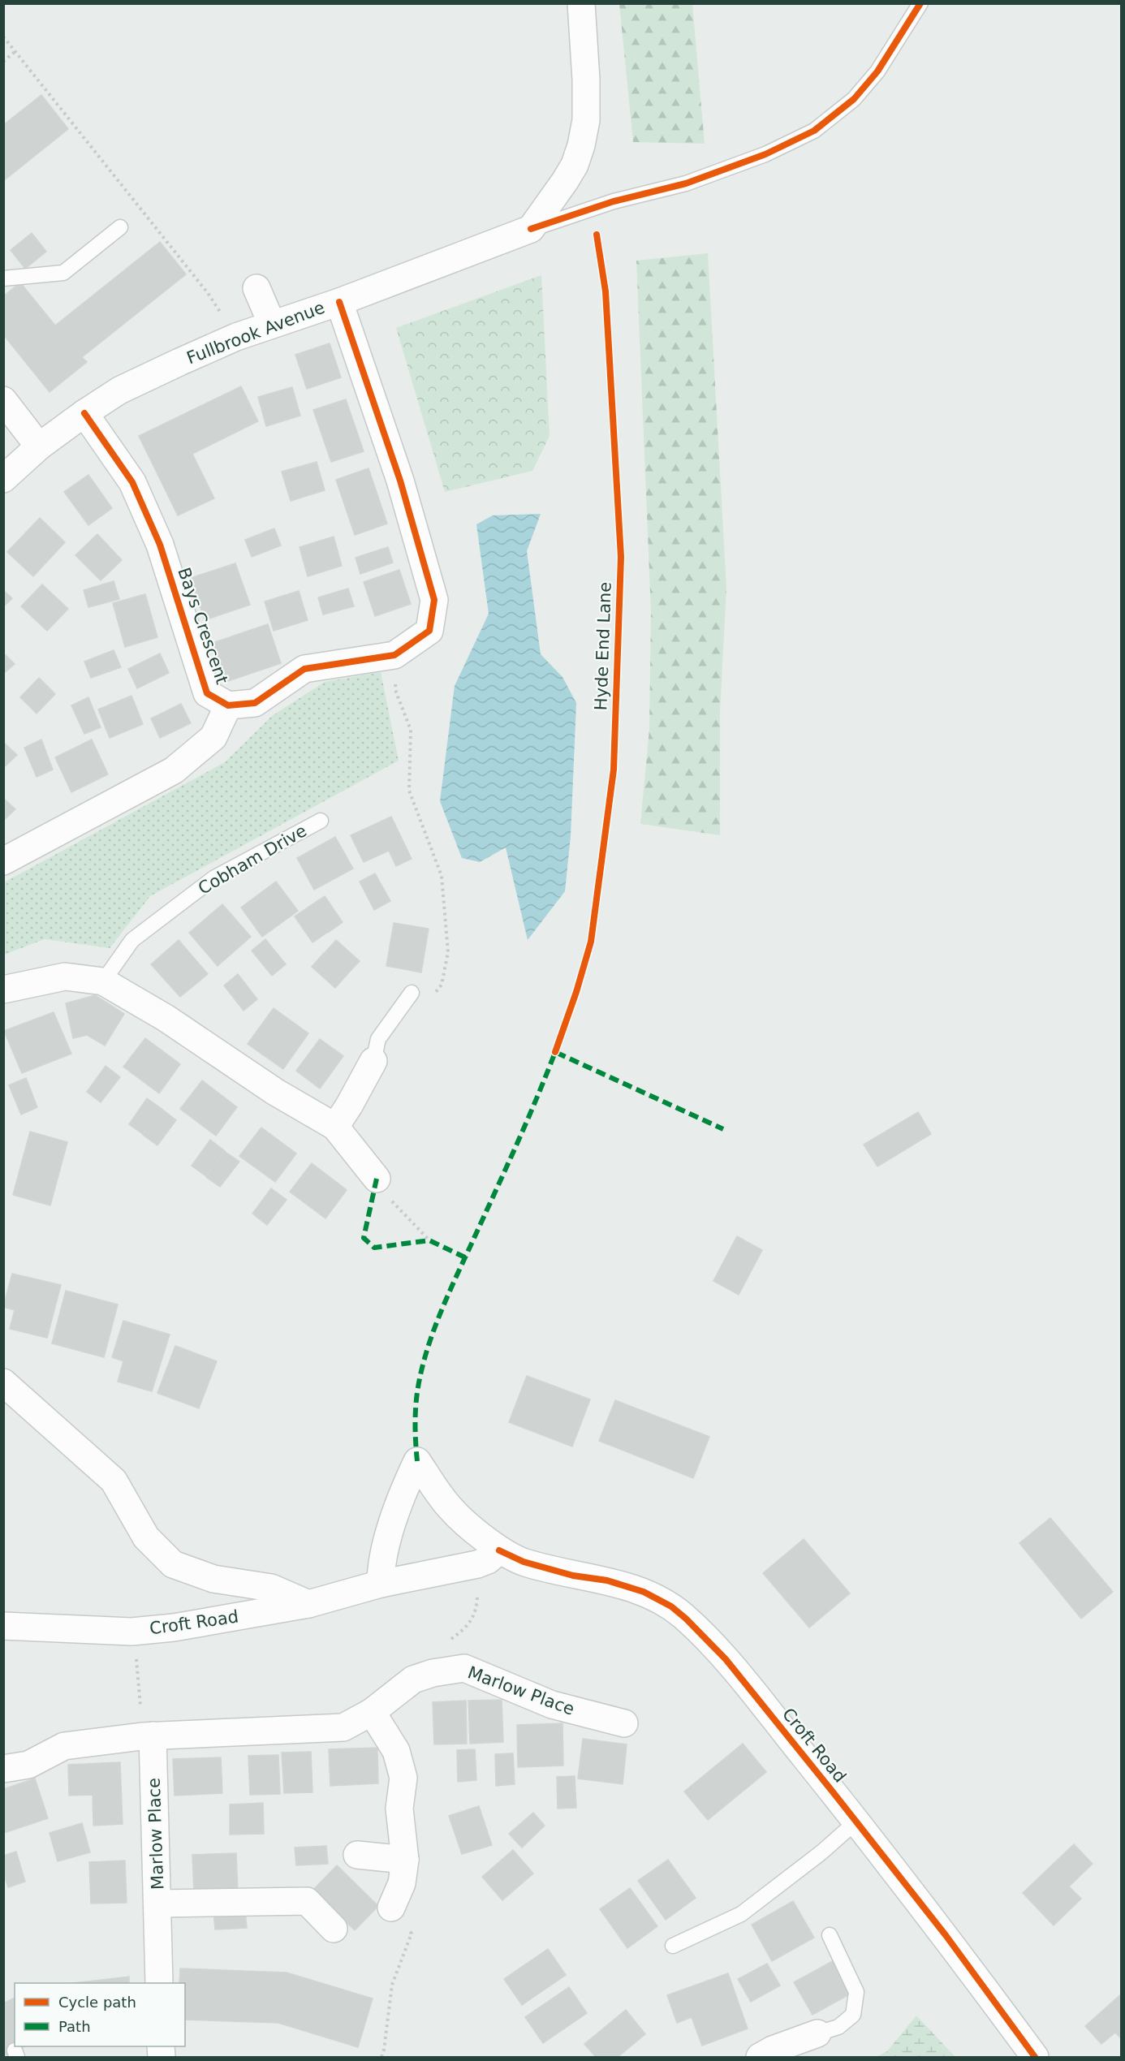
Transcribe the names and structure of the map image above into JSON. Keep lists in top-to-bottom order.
{
  "streets": {
    "street": [
      "Fullbrook Avenue",
      "Bays Crescent",
      "Croft Road",
      "Marlow Place"
    ],
    "lane": ["Cobham Drive"],
    "cycle path": ["Hyde End Lane"]
  },
  "crossings": [
    ["Fullbrook Avenue", "Bays Crescent"]
  ],
  "legend": ["Cycle path", "Path"]
}
